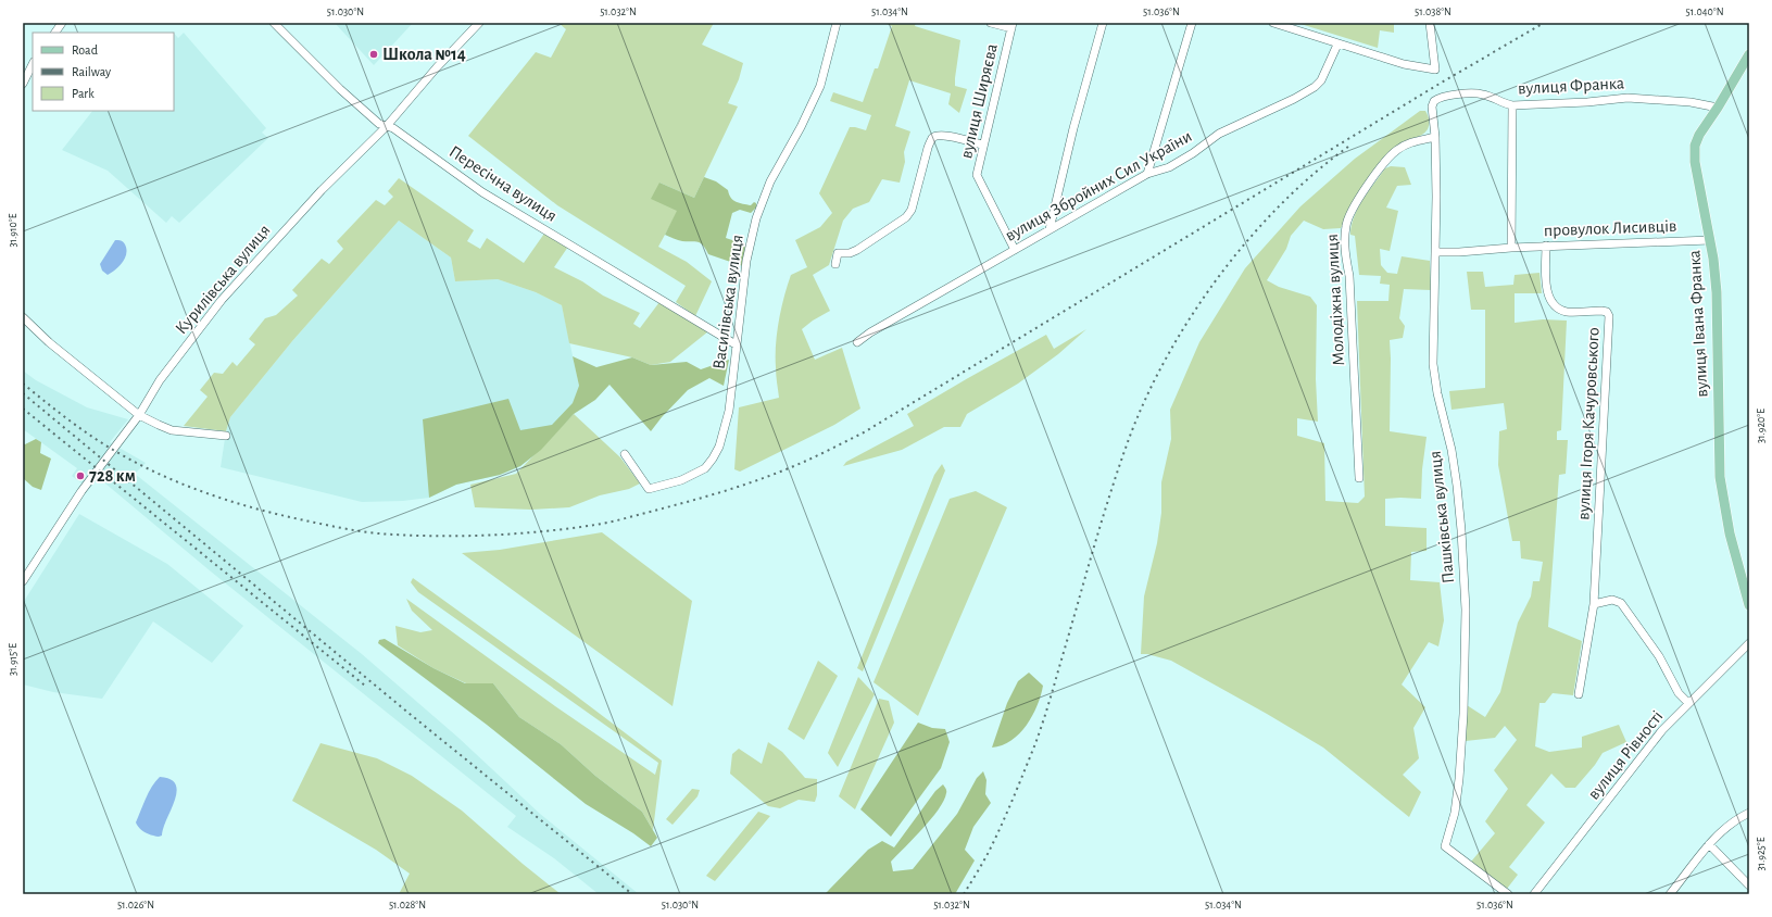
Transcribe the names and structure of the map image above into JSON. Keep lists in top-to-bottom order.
{
  "streets": {
    "main road": ["вулиця Івана Франка"],
    "street": [
      "вулиця Франка",
      "вулиця Ширяєва",
      "Пересічна вулиця",
      "вулиця Збройних Сил України",
      "провулок Лисивців",
      "Курилівська вулиця",
      "Молодіжна вулиця",
      "Василівська вулиця",
      "вулиця Ігоря Качуровського",
      "Пашківська вулиця",
      "вулиця Рівності"
    ]
  },
  "crossings": [
    ["вулиця Франка", "вулиця Івана Франка"],
    ["вулиця Франка", "Пашківська вулиця"],
    ["вулиця Ширяєва", "вулиця Збройних Сил України"],
    ["Пересічна вулиця", "Курилівська вулиця"],
    ["Пересічна вулиця", "Василівська вулиця"],
    ["провулок Лисивців", "вулиця Івана Франка"],
    ["провулок Лисивців", "вулиця Ігоря Качуровського"],
    ["провулок Лисивців", "Пашківська вулиця"],
    ["Молодіжна вулиця", "Пашківська вулиця"]
  ],
  "places": ["Школа №14", "728 км"],
  "legend": ["Road", "Railway", "Park"],
  "coordinates": [
    "51.030°N",
    "51.032°N",
    "51.034°N",
    "51.036°N",
    "51.038°N",
    "51.040°N",
    "31.910°E",
    "31.920°E",
    "31.915°E",
    "31.925°E",
    "51.026°N",
    "51.028°N"
  ]
}
